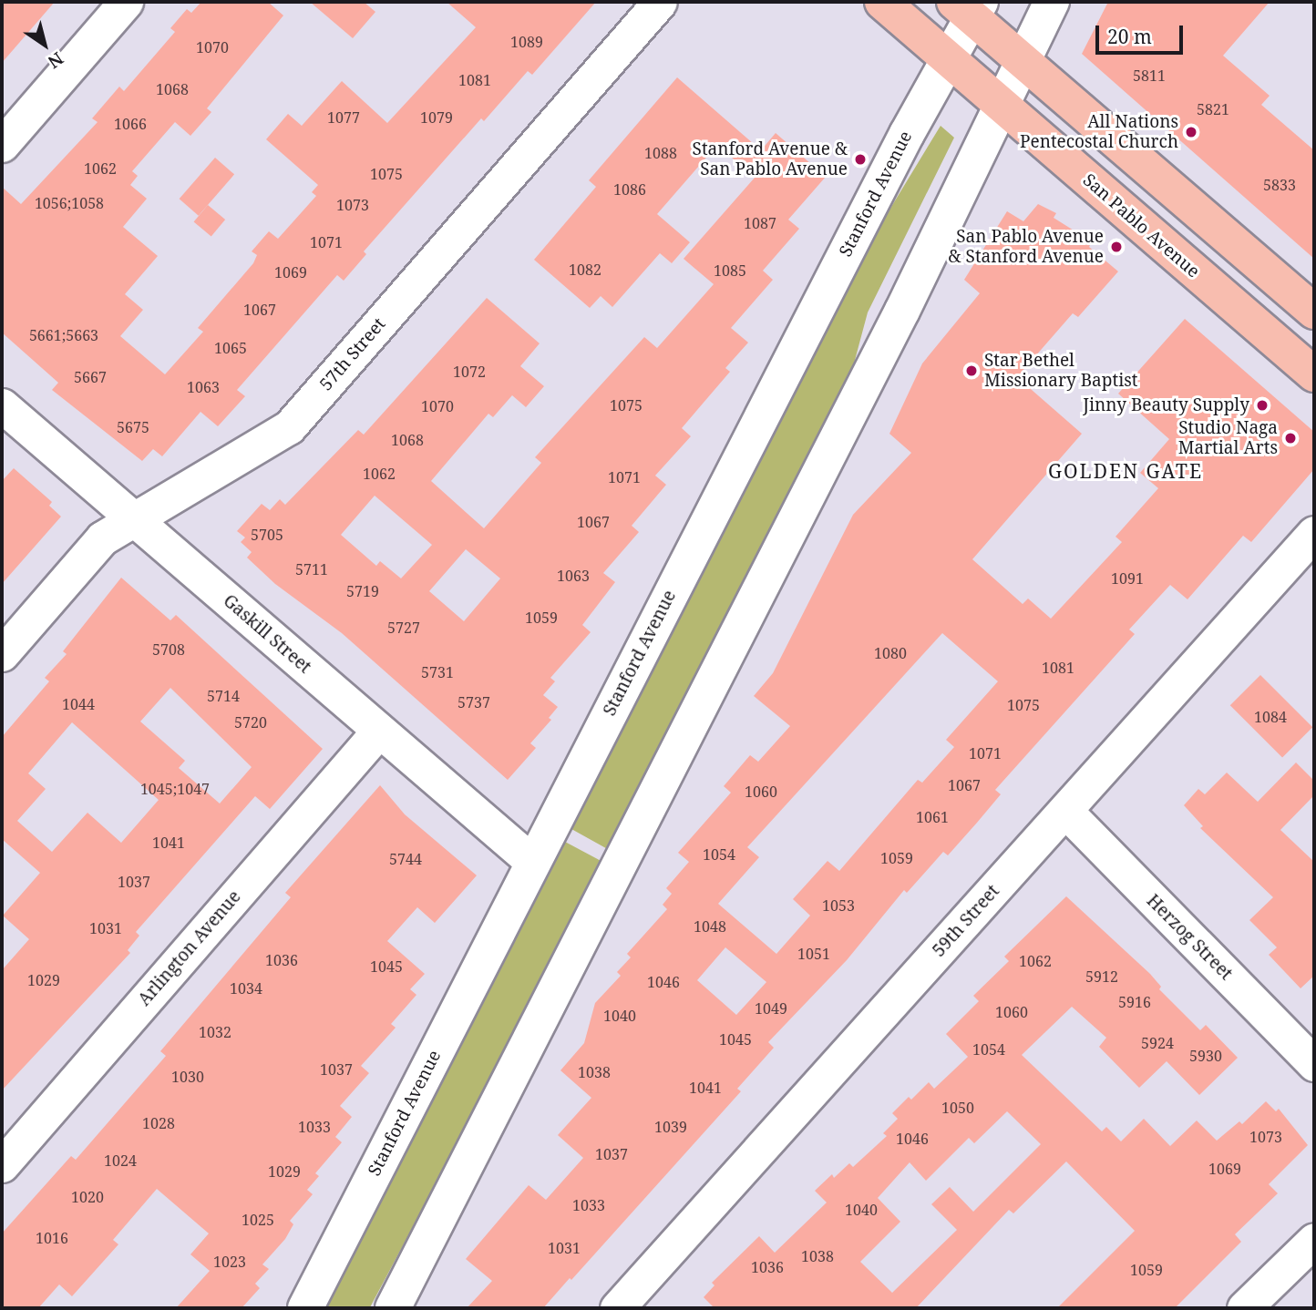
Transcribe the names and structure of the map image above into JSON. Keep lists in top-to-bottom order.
{
  "streets": {
    "main road": ["Stanford Avenue", "San Pablo Avenue"],
    "street": [
      "57th Street",
      "Gaskill Street",
      "59th Street",
      "Herzog Street",
      "Arlington Avenue"
    ]
  },
  "crossings": [
    ["Stanford Avenue", "San Pablo Avenue"],
    ["Stanford Avenue", "Gaskill Street"],
    ["57th Street", "Gaskill Street"],
    ["Gaskill Street", "Arlington Avenue"],
    ["59th Street", "Herzog Street"]
  ],
  "districts": ["GOLDEN GATE"],
  "places": [
    "All Nations Pentecostal Church",
    "Stanford Avenue & San Pablo Avenue",
    "San Pablo Avenue & Stanford Avenue",
    "Star Bethel Missionary Baptist",
    "Jinny Beauty Supply",
    "Studio Naga Martial Arts"
  ],
  "house_numbers": [
    "1089",
    "1070",
    "5811",
    "1081",
    "1068",
    "5821",
    "1077",
    "1079",
    "1066",
    "1088",
    "1062",
    "1075",
    "5833",
    "1086",
    "1056;1058",
    "1073",
    "1087",
    "1071",
    "1082",
    "1085",
    "1069",
    "1067",
    "5661;5663",
    "1065",
    "1072",
    "5667",
    "1063",
    "1075",
    "1070",
    "5675",
    "1068",
    "1062",
    "1071",
    "1067",
    "5705",
    "5711",
    "1063",
    "1091",
    "5719",
    "1059",
    "5727",
    "5708",
    "1080",
    "1081",
    "5731",
    "5714",
    "5737",
    "1044",
    "1075",
    "1084",
    "5720",
    "1071",
    "1067",
    "1045;1047",
    "1060",
    "1061",
    "1041",
    "1054",
    "1059",
    "5744",
    "1037",
    "1053",
    "1048",
    "1031",
    "1051",
    "1036",
    "1062",
    "1045",
    "5912",
    "1029",
    "1046",
    "1034",
    "5916",
    "1049",
    "1060",
    "1040",
    "1032",
    "1045",
    "5924",
    "1054",
    "5930",
    "1037",
    "1038",
    "1030",
    "1041",
    "1050",
    "1028",
    "1033",
    "1039",
    "1073",
    "1046",
    "1037",
    "1024",
    "1069",
    "1029",
    "1020",
    "1033",
    "1040",
    "1025",
    "1016",
    "1031",
    "1038",
    "1023",
    "1036",
    "1059"
  ],
  "scale_bar": "20 m",
  "north": "bottom right"
}
